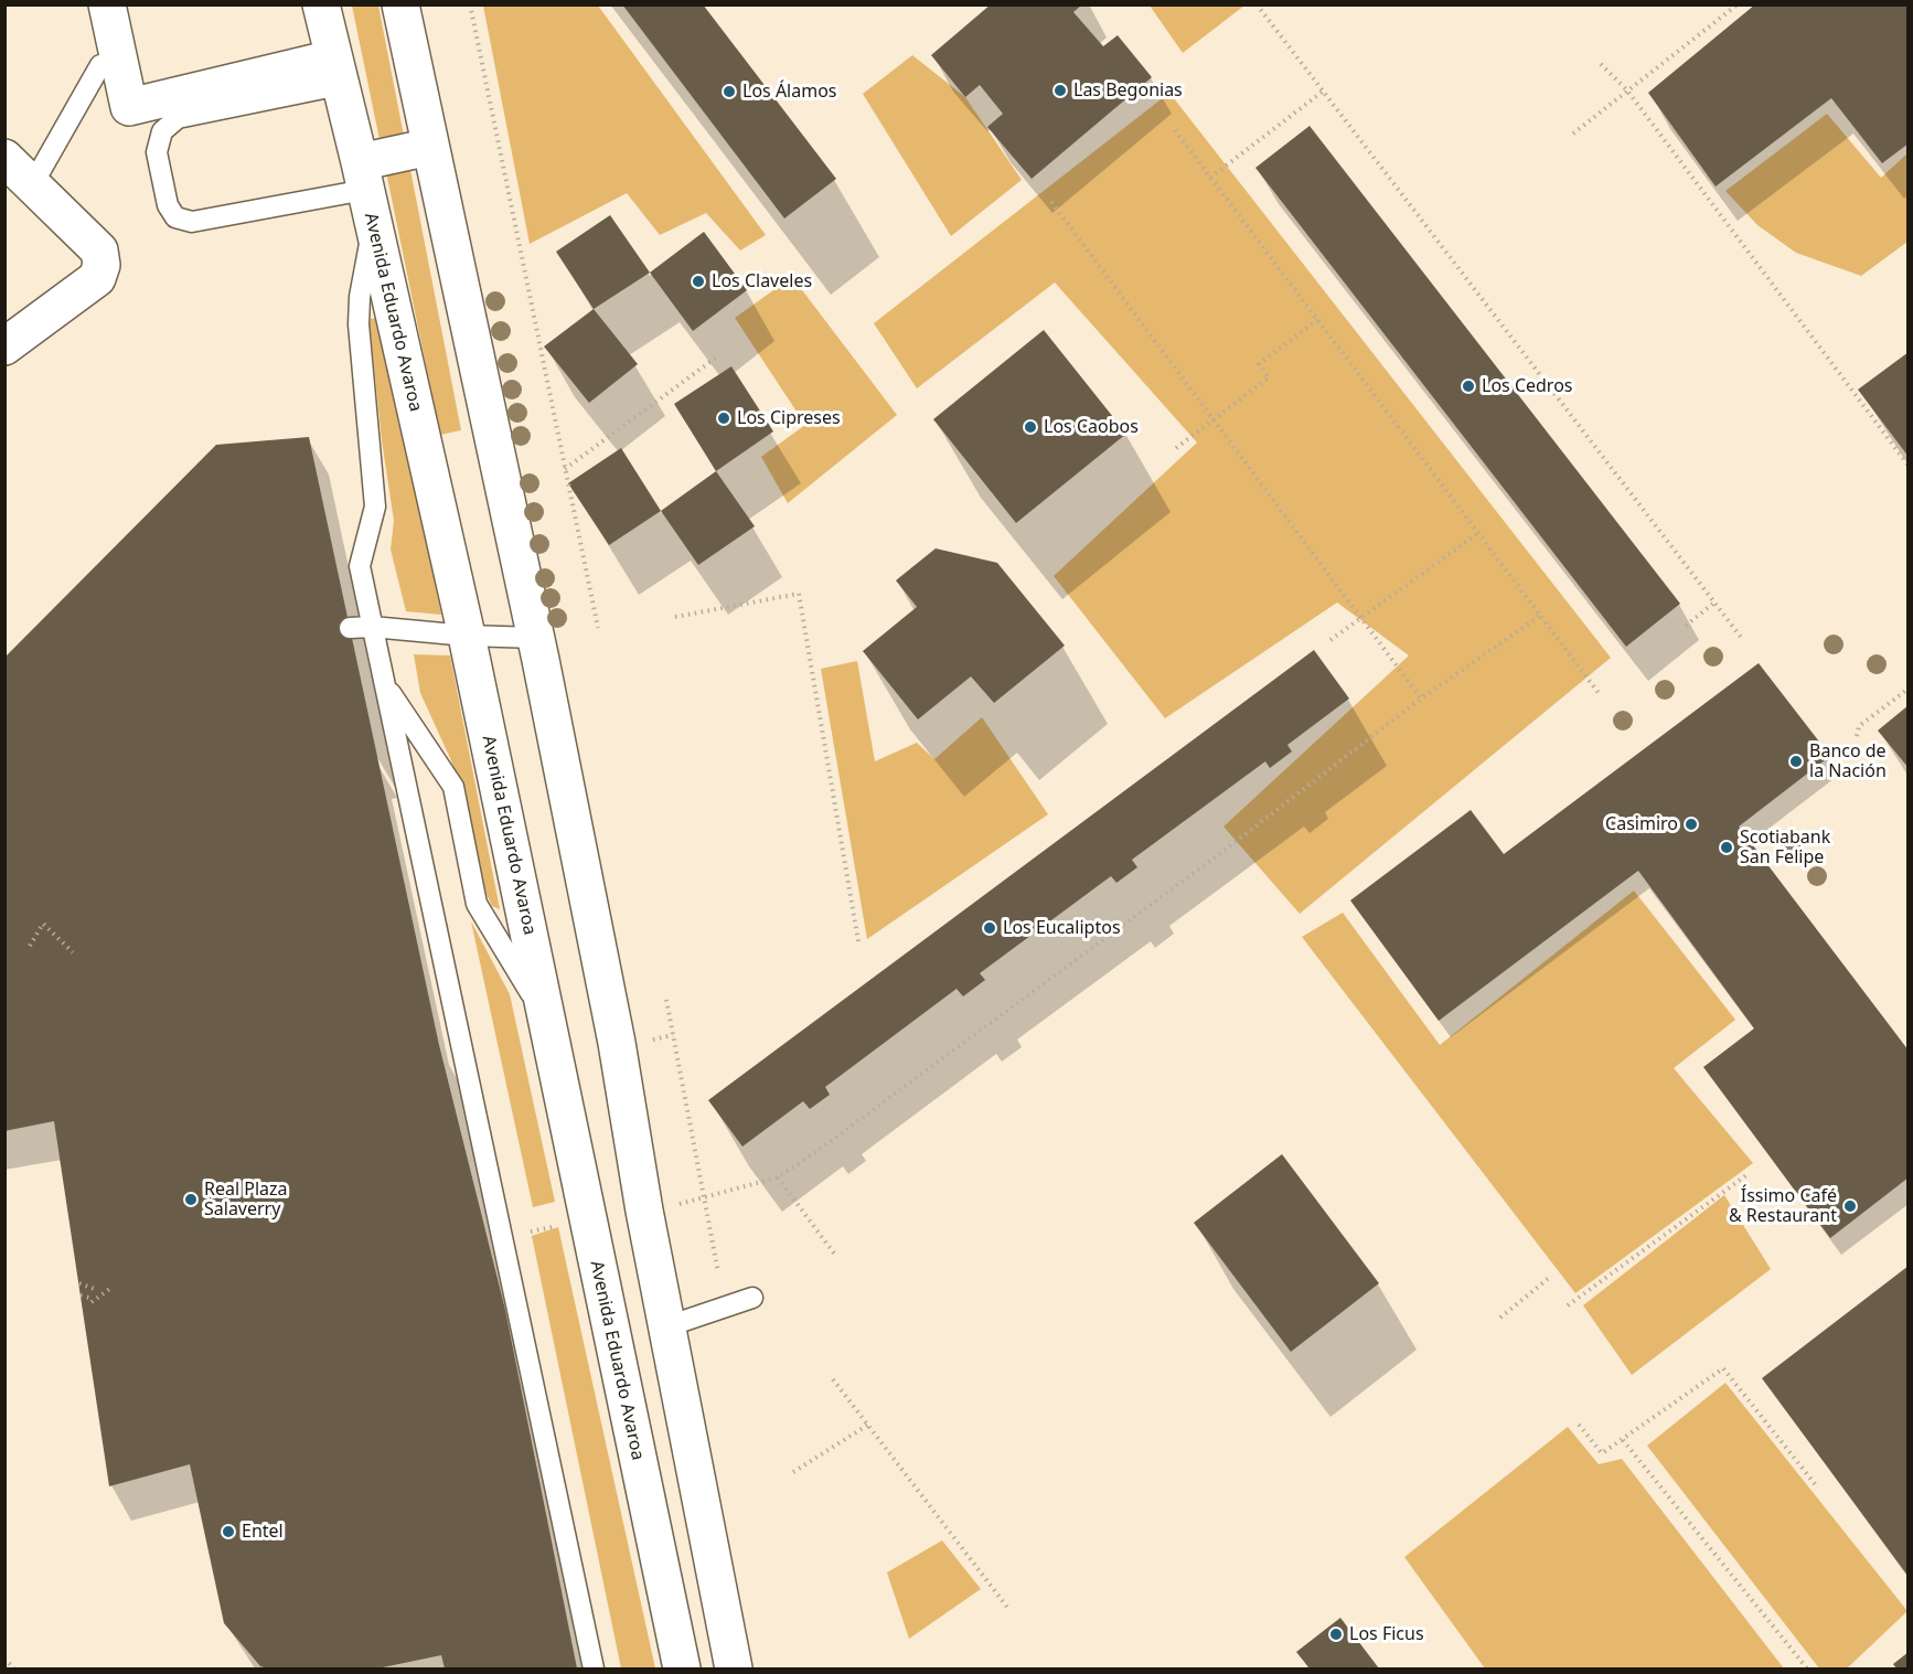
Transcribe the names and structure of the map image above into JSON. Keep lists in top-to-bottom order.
{
  "streets": {
    "main road": ["Avenida Eduardo Avaroa"]
  },
  "places": [
    "Las Begonias",
    "Los Álamos",
    "Los Claveles",
    "Los Cedros",
    "Los Cipreses",
    "Los Caobos",
    "Banco de la Nación",
    "Casimiro",
    "Scotiabank San Felipe",
    "Los Eucaliptos",
    "Real Plaza Salaverry",
    "Íssimo Café & Restaurant",
    "Entel",
    "Los Ficus"
  ]
}
